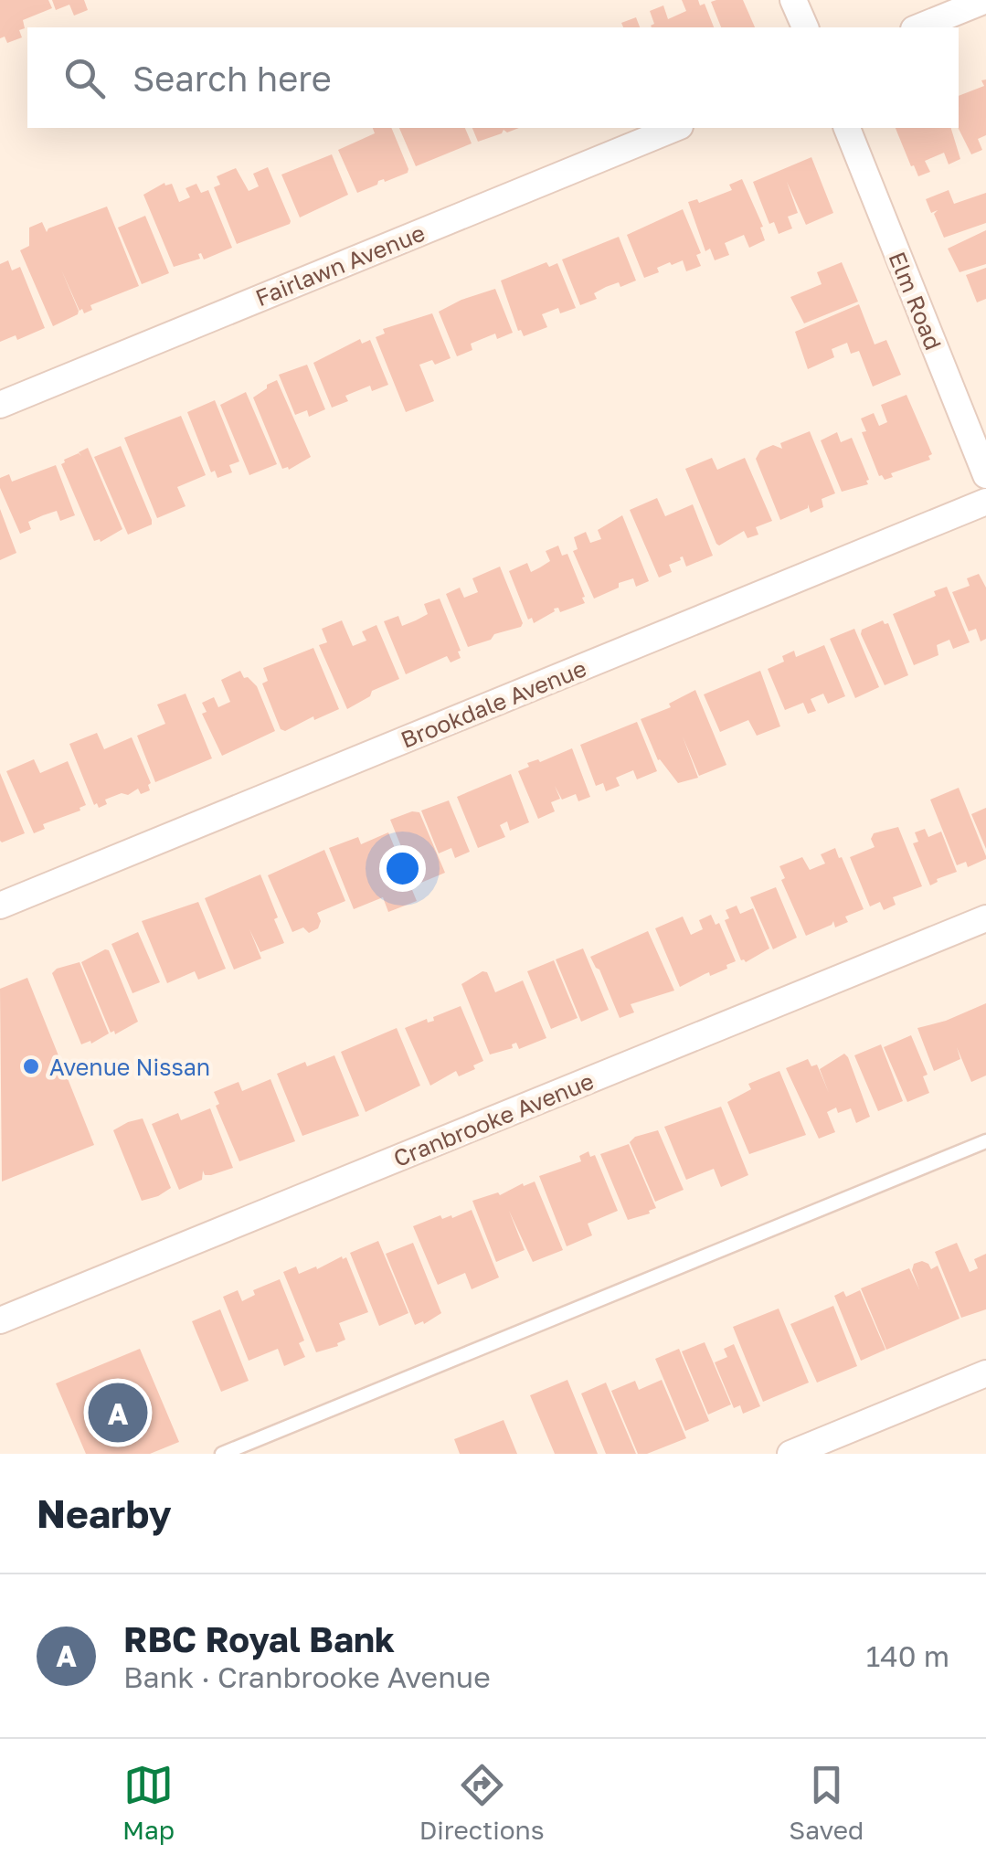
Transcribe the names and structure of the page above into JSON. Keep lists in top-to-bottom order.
{
  "streets": {
    "street": [
      "Fairlawn Avenue",
      "Elm Road",
      "Brookdale Avenue",
      "Cranbrooke Avenue"
    ]
  },
  "places": ["Avenue Nissan"],
  "page": {
    "search": "Search here",
    "pins": "A",
    "heading": "Nearby",
    "list": [
      {
        "mark": "A",
        "name": "RBC Royal Bank",
        "note": "Bank · Cranbrooke Avenue",
        "value": "140 m"
      }
    ],
    "nav": ["Map", "Directions", "Saved"]
  }
}
